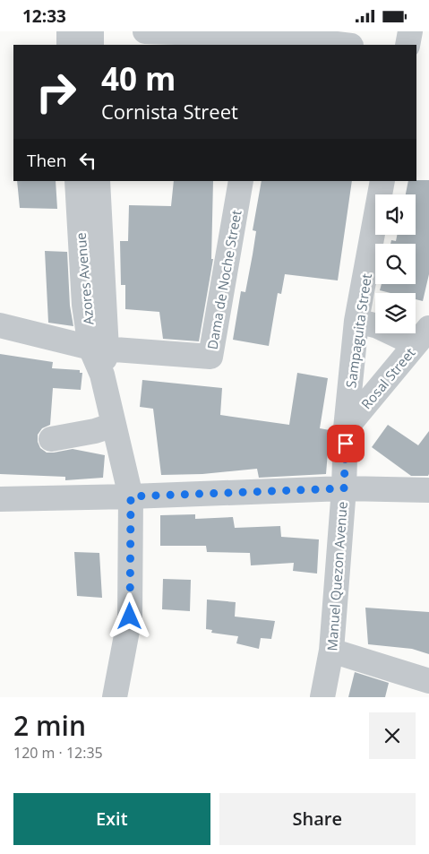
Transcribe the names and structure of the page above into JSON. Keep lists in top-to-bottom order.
{
  "streets": {
    "street": [
      "Azores Avenue",
      "Dama de Noche Street",
      "Sampaguita Street",
      "Rosal Street",
      "Manuel Quezon Avenue"
    ]
  },
  "crossings": [
    ["Azores Avenue", "Dama de Noche Street"],
    ["Sampaguita Street", "Rosal Street"],
    ["Sampaguita Street", "Manuel Quezon Avenue"],
    ["Rosal Street", "Manuel Quezon Avenue"]
  ],
  "page": {
    "status": "12:33",
    "turn": ["40 m", "Cornista Street"],
    "then": "Then",
    "heading": ["2 min", "120 m · 12:35"],
    "buttons": ["Exit", "Share"]
  }
}
